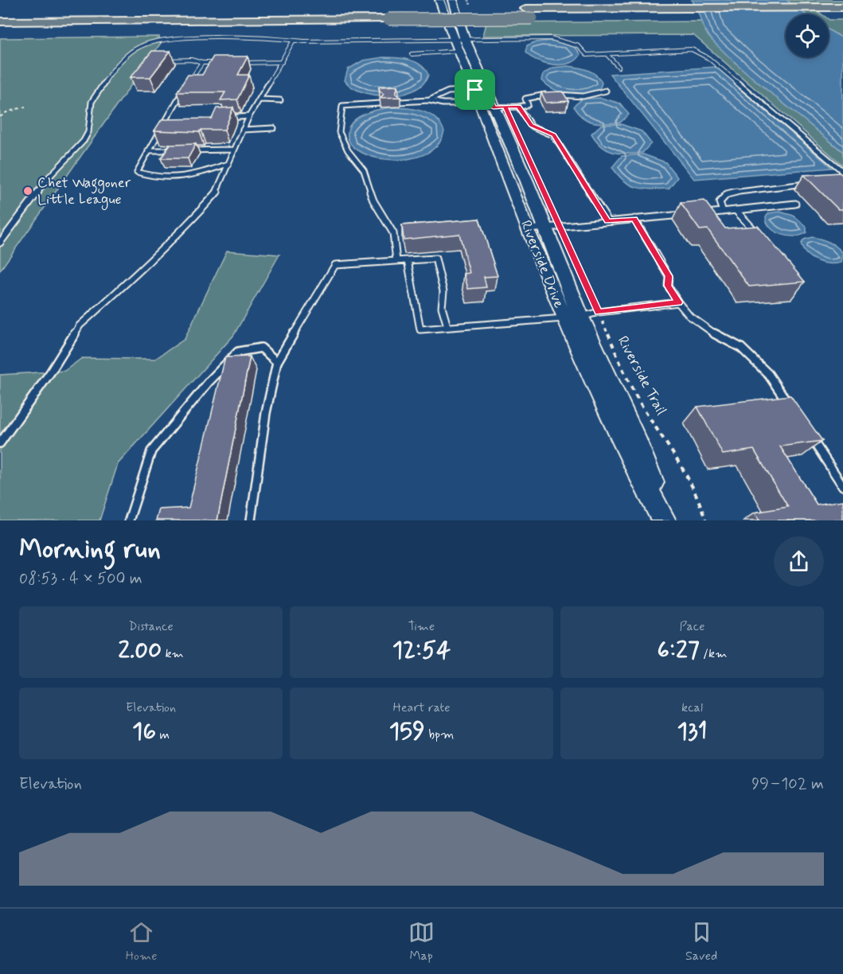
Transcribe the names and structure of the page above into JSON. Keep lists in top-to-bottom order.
{
  "streets": {
    "street": ["Riverside Drive"],
    "path": ["Riverside Trail"]
  },
  "crossings": [
    ["Riverside Drive", "Riverside Trail"]
  ],
  "places": ["Chet Waggoner Little League"],
  "page": {
    "heading": ["Morning run", "08:53 · 4 × 500 m"],
    "stats": [
      ["Distance", "2.00 km"],
      ["Time", "12:54"],
      ["Pace", "6:27 /km"],
      ["Elevation", "16 m"],
      ["Heart rate", "159 bpm"],
      ["kcal", "131"]
    ],
    "chart": ["Elevation", "99–102 m"],
    "tabs": ["Home", "Map", "Saved"]
  }
}
